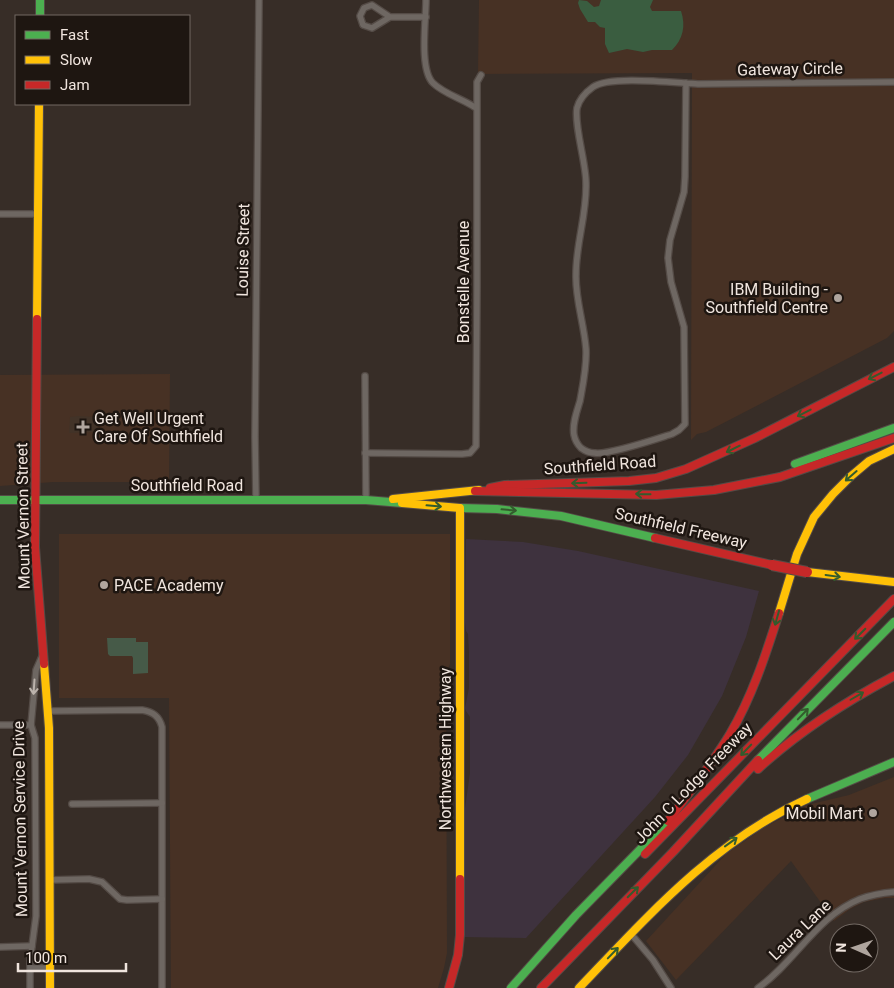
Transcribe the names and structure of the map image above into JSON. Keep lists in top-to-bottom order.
{
  "streets": {
    "main road": [
      "Southfield Road",
      "Mount Vernon Street",
      "Southfield Freeway",
      "Northwestern Highway",
      "John C Lodge Freeway"
    ],
    "street": [
      "Gateway Circle",
      "Louise Street",
      "Bonstelle Avenue",
      "Mount Vernon Service Drive",
      "Laura Lane"
    ]
  },
  "crossings": [
    ["Louise Street", "Southfield Road"],
    ["Southfield Road", "Mount Vernon Street"],
    ["Southfield Road", "Southfield Freeway"],
    ["Southfield Road", "Northwestern Highway"],
    ["Mount Vernon Street", "Mount Vernon Service Drive"],
    ["Southfield Freeway", "Northwestern Highway"]
  ],
  "places": {
    "other": ["IBM Building - Southfield Centre", "PACE Academy", "Mobil Mart"],
    "health": ["Get Well Urgent Care Of Southfield"]
  },
  "legend": ["Fast", "Slow", "Jam"],
  "scale_bar": "100 m",
  "north": "left"
}
